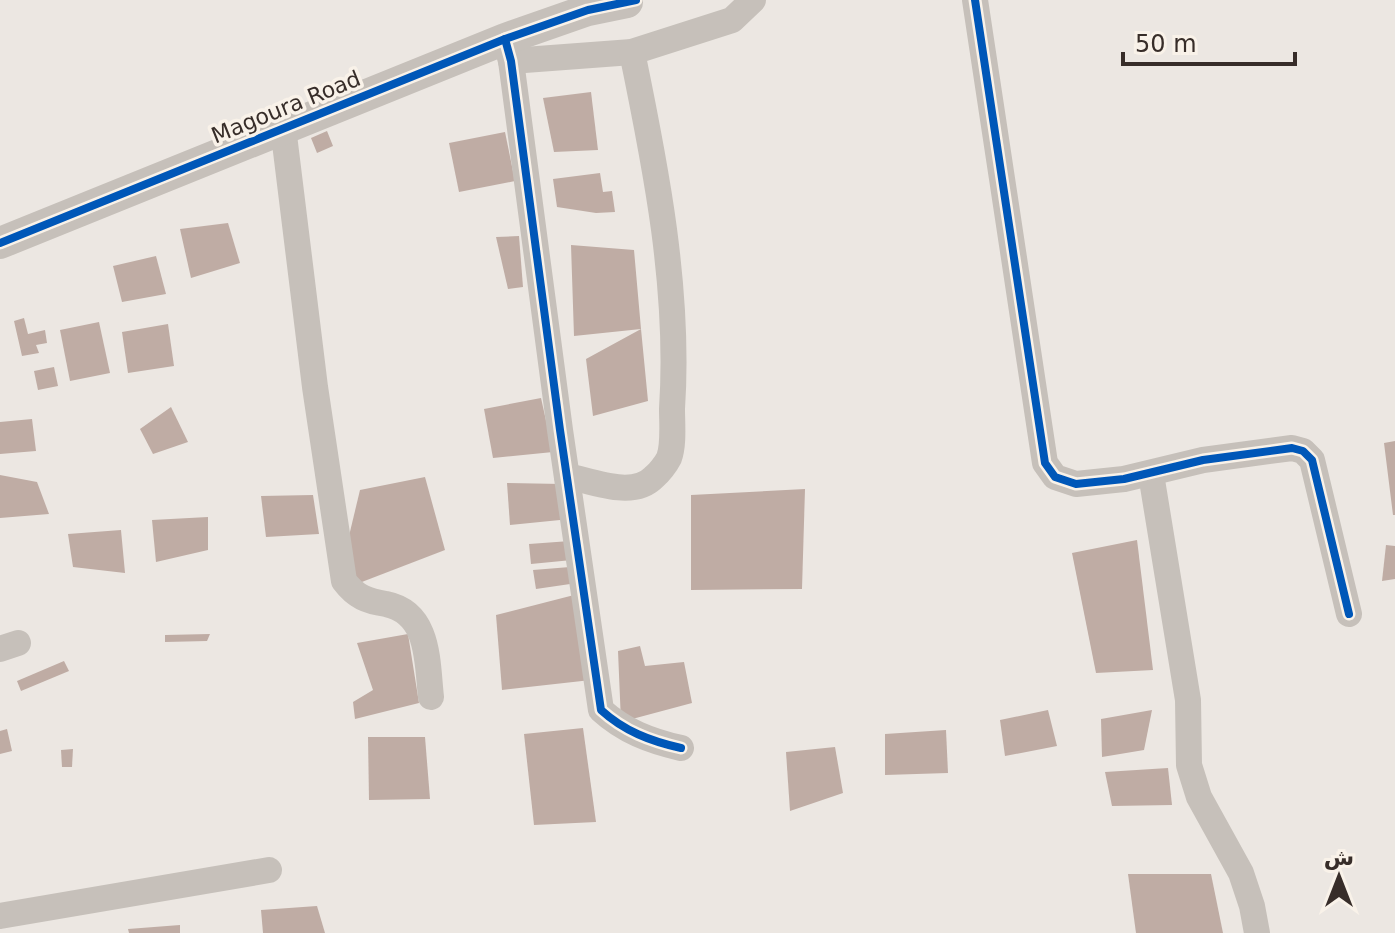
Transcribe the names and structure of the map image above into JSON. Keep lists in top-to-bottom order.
{
  "streets": {
    "street": ["Magoura Road"]
  },
  "scale_bar": "50 m",
  "north": "top"
}
